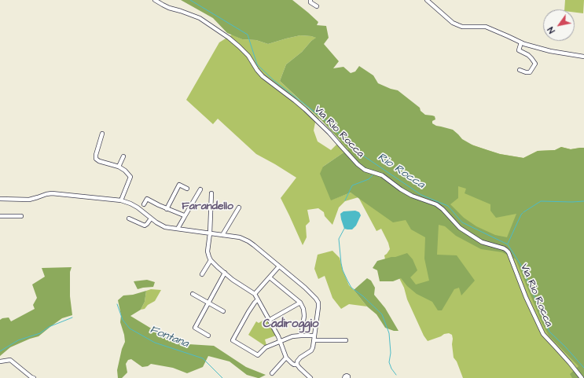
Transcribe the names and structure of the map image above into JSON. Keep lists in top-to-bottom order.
{
  "streets": {
    "street": ["Via Rio Rocca"]
  },
  "districts": ["Farandello", "Cadiroggio"],
  "water": ["Rio Rocca", "Fontana"],
  "north": "bottom left"
}
